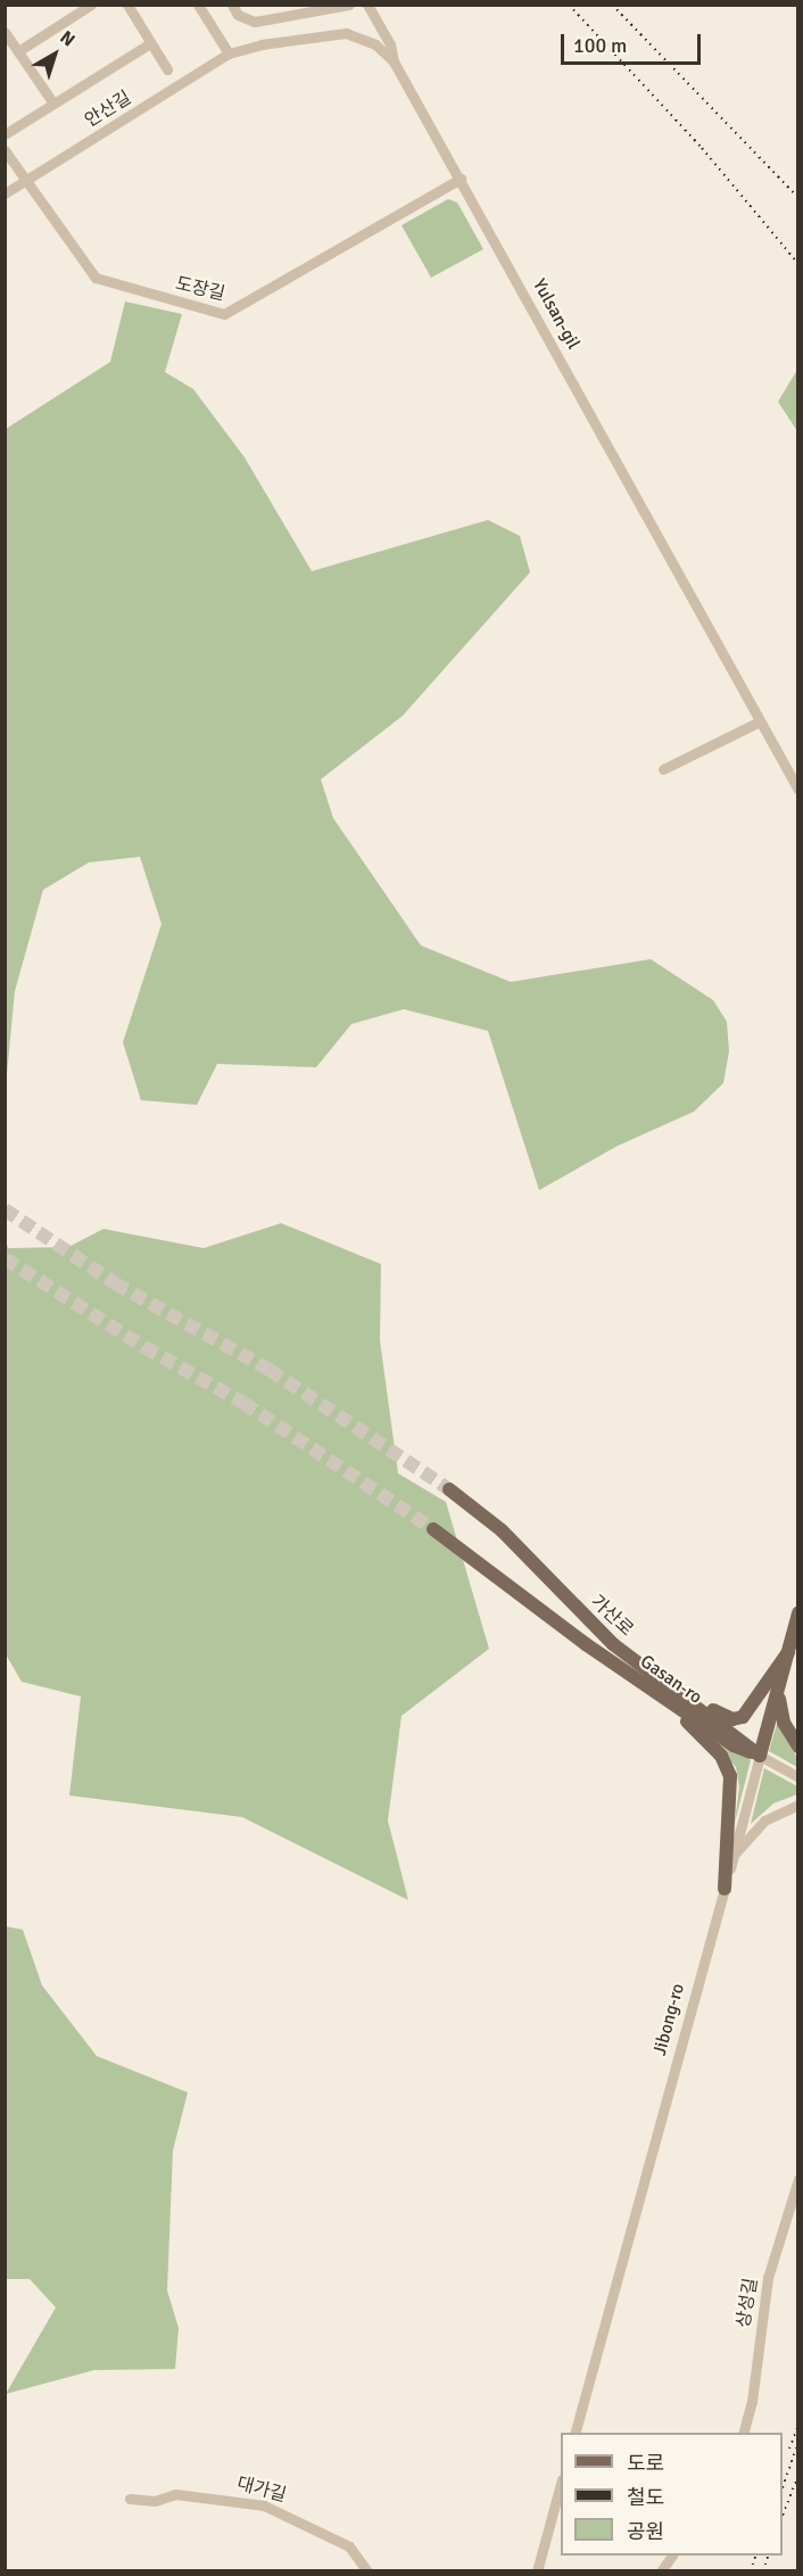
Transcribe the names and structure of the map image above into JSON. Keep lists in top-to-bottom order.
{
  "streets": {
    "main road": ["가산로", "Gasan-ro", "Jibong-ro"],
    "street": [
      "안산길",
      "도장길",
      "Yulsan-gil",
      "상성길",
      "대가길"
    ]
  },
  "crossings": [
    ["안산길", "도장길"],
    ["안산길", "Yulsan-gil"],
    ["도장길", "Yulsan-gil"],
    ["가산로", "Gasan-ro"],
    ["Gasan-ro", "Jibong-ro"]
  ],
  "legend": ["도로", "철도", "공원"],
  "scale_bar": "100 m",
  "north": "top right"
}
